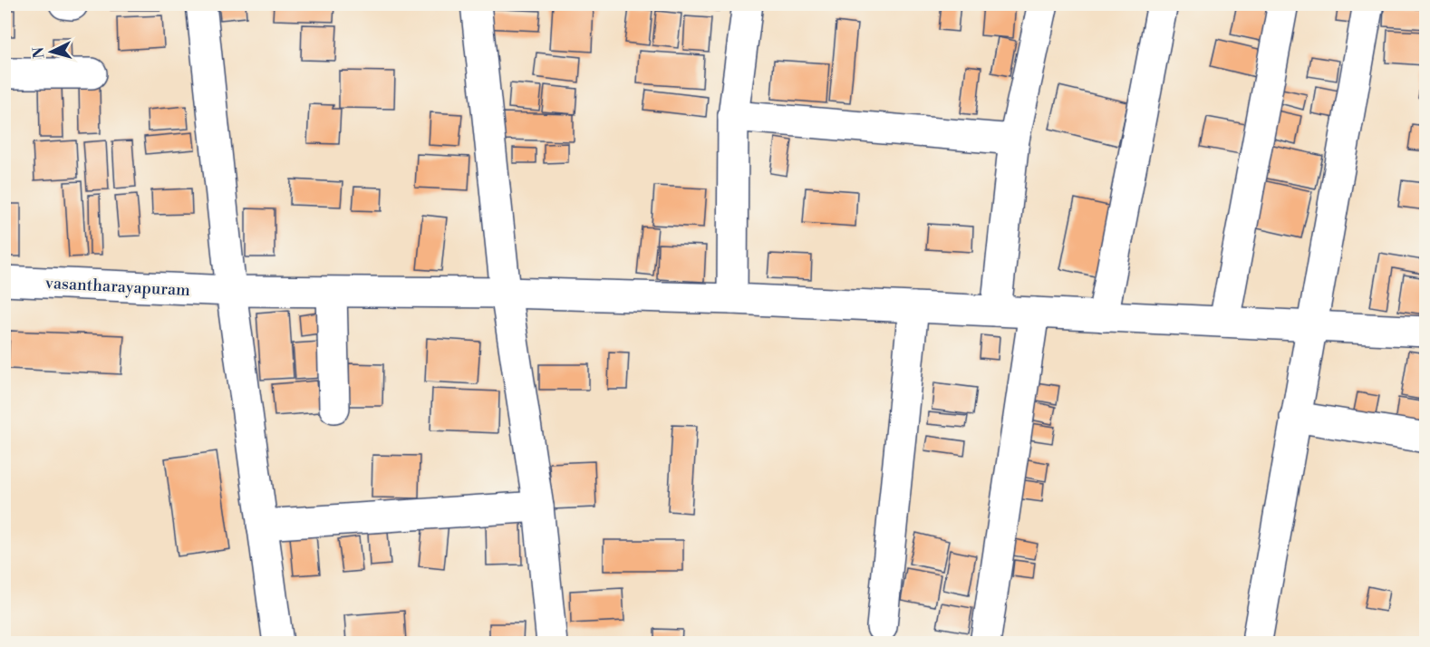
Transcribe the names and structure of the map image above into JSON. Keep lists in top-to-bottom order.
{
  "streets": {
    "street": ["vasantharayapuram"]
  },
  "north": "left"
}
